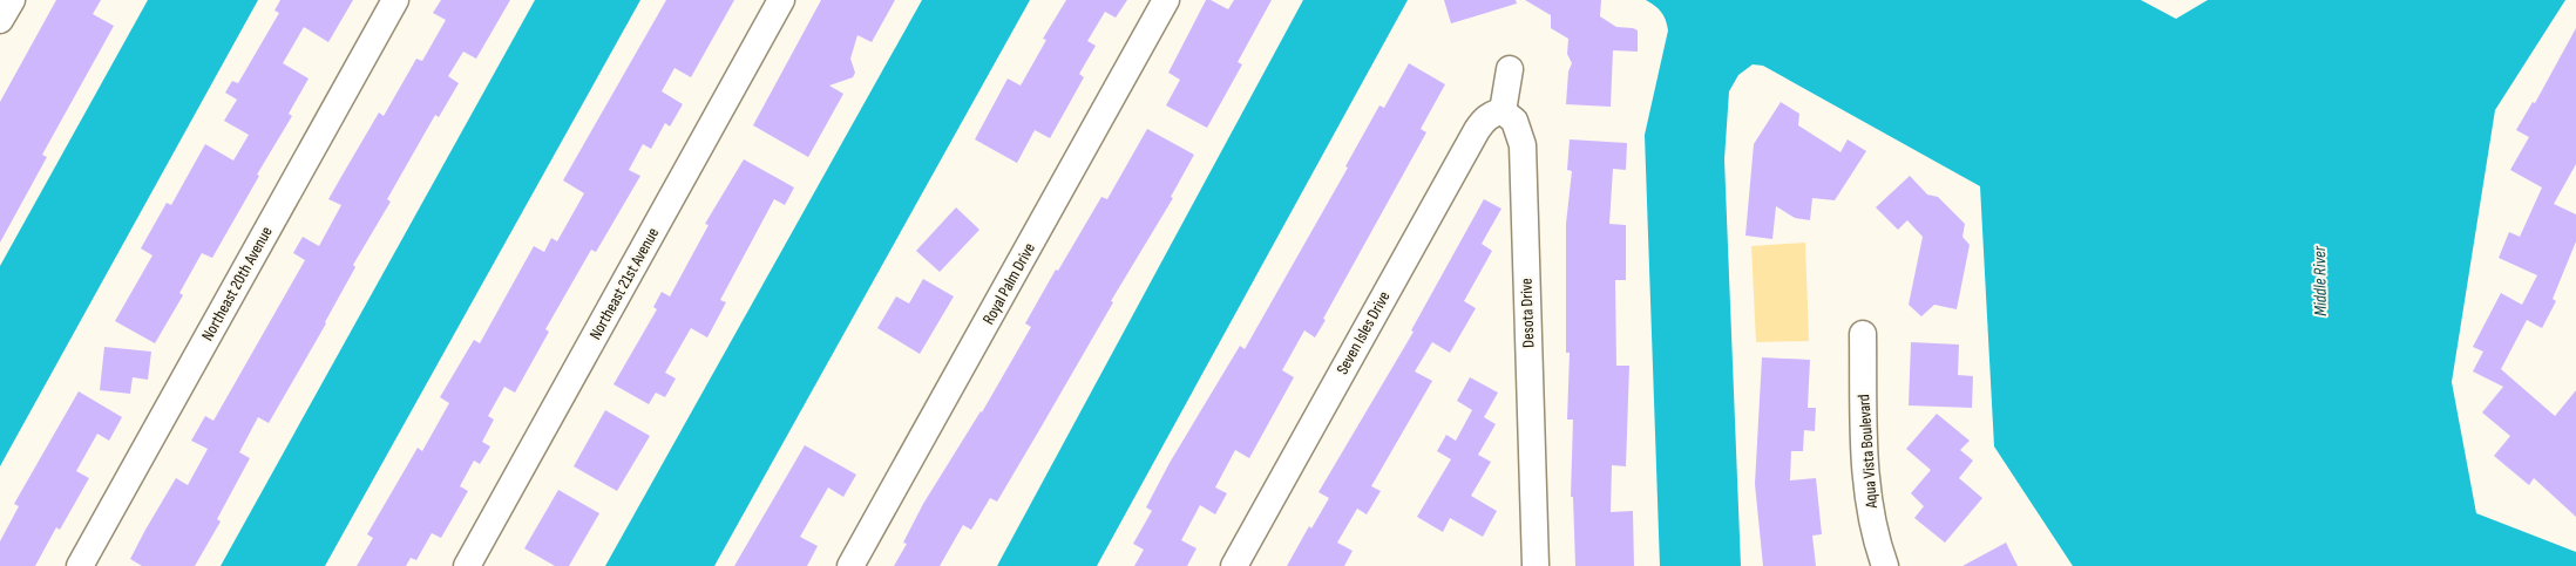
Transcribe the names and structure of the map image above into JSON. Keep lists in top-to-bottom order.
{
  "streets": {
    "street": [
      "Northeast 20th Avenue",
      "Northeast 21st Avenue",
      "Royal Palm Drive",
      "Desota Drive",
      "Seven Isles Drive",
      "Aqua Vista Boulevard"
    ]
  },
  "crossings": [
    ["Desota Drive", "Seven Isles Drive"]
  ],
  "water": ["Middle River"]
}
